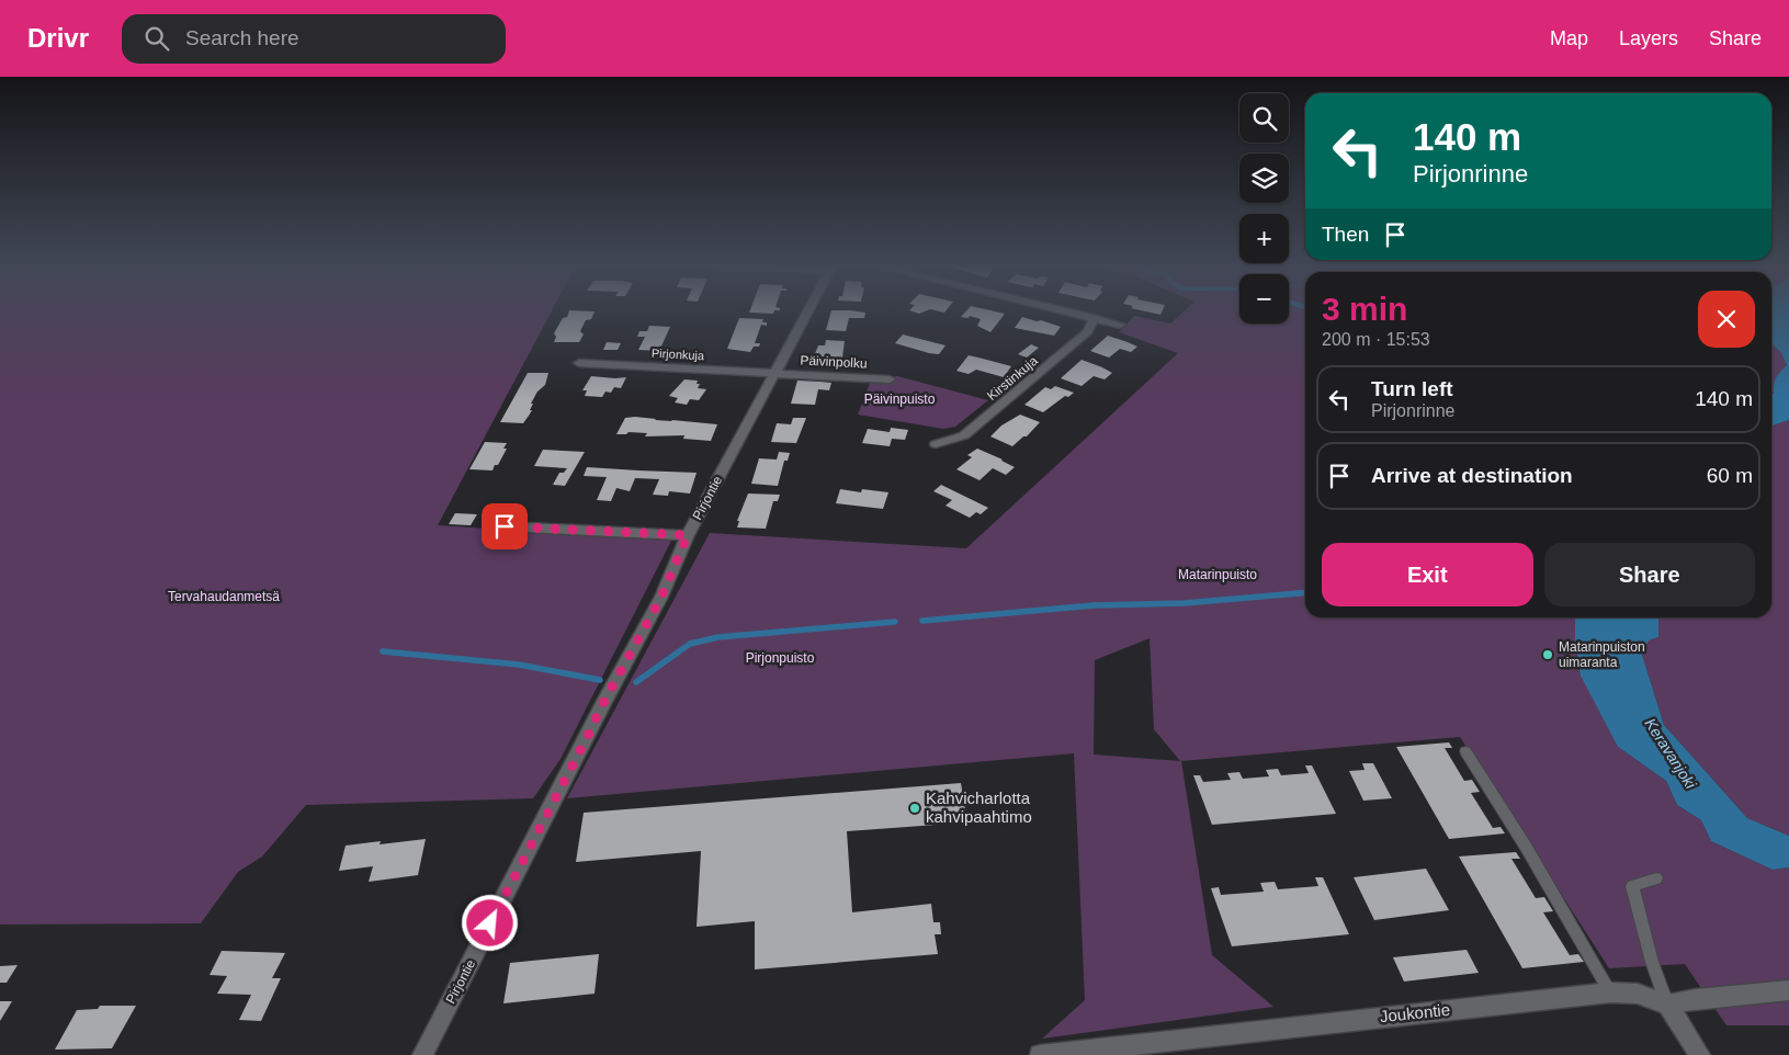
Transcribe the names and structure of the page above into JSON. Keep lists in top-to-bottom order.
{
  "streets": {
    "street": [
      "Pirjonkuja",
      "Päivinpolku",
      "Kirstinkuja",
      "Pirjontie",
      "Joukontie"
    ]
  },
  "crossings": [
    ["Pirjonkuja", "Päivinpolku"],
    ["Pirjonkuja", "Pirjontie"],
    ["Päivinpolku", "Pirjontie"]
  ],
  "water": ["Keravanjoki"],
  "parks": [
    "Päivinpuisto",
    "Matarinpuisto",
    "Tervahaudanmetsä",
    "Pirjonpuisto"
  ],
  "places": ["Matarinpuiston uimaranta", "Kahvicharlotta kahvipaahtimo"],
  "page": {
    "header": "Drivr",
    "search": "Search here",
    "nav": ["Map", "Layers", "Share"],
    "map_buttons": ["+", "−"],
    "turn": ["140 m", "Pirjonrinne"],
    "then": "Then",
    "heading": ["3 min", "200 m · 15:53"],
    "list": [
      {
        "name": "Turn left",
        "note": "Pirjonrinne",
        "value": "140 m"
      },
      {
        "name": "Arrive at destination",
        "value": "60 m"
      }
    ],
    "buttons": ["Exit", "Share"]
  }
}
